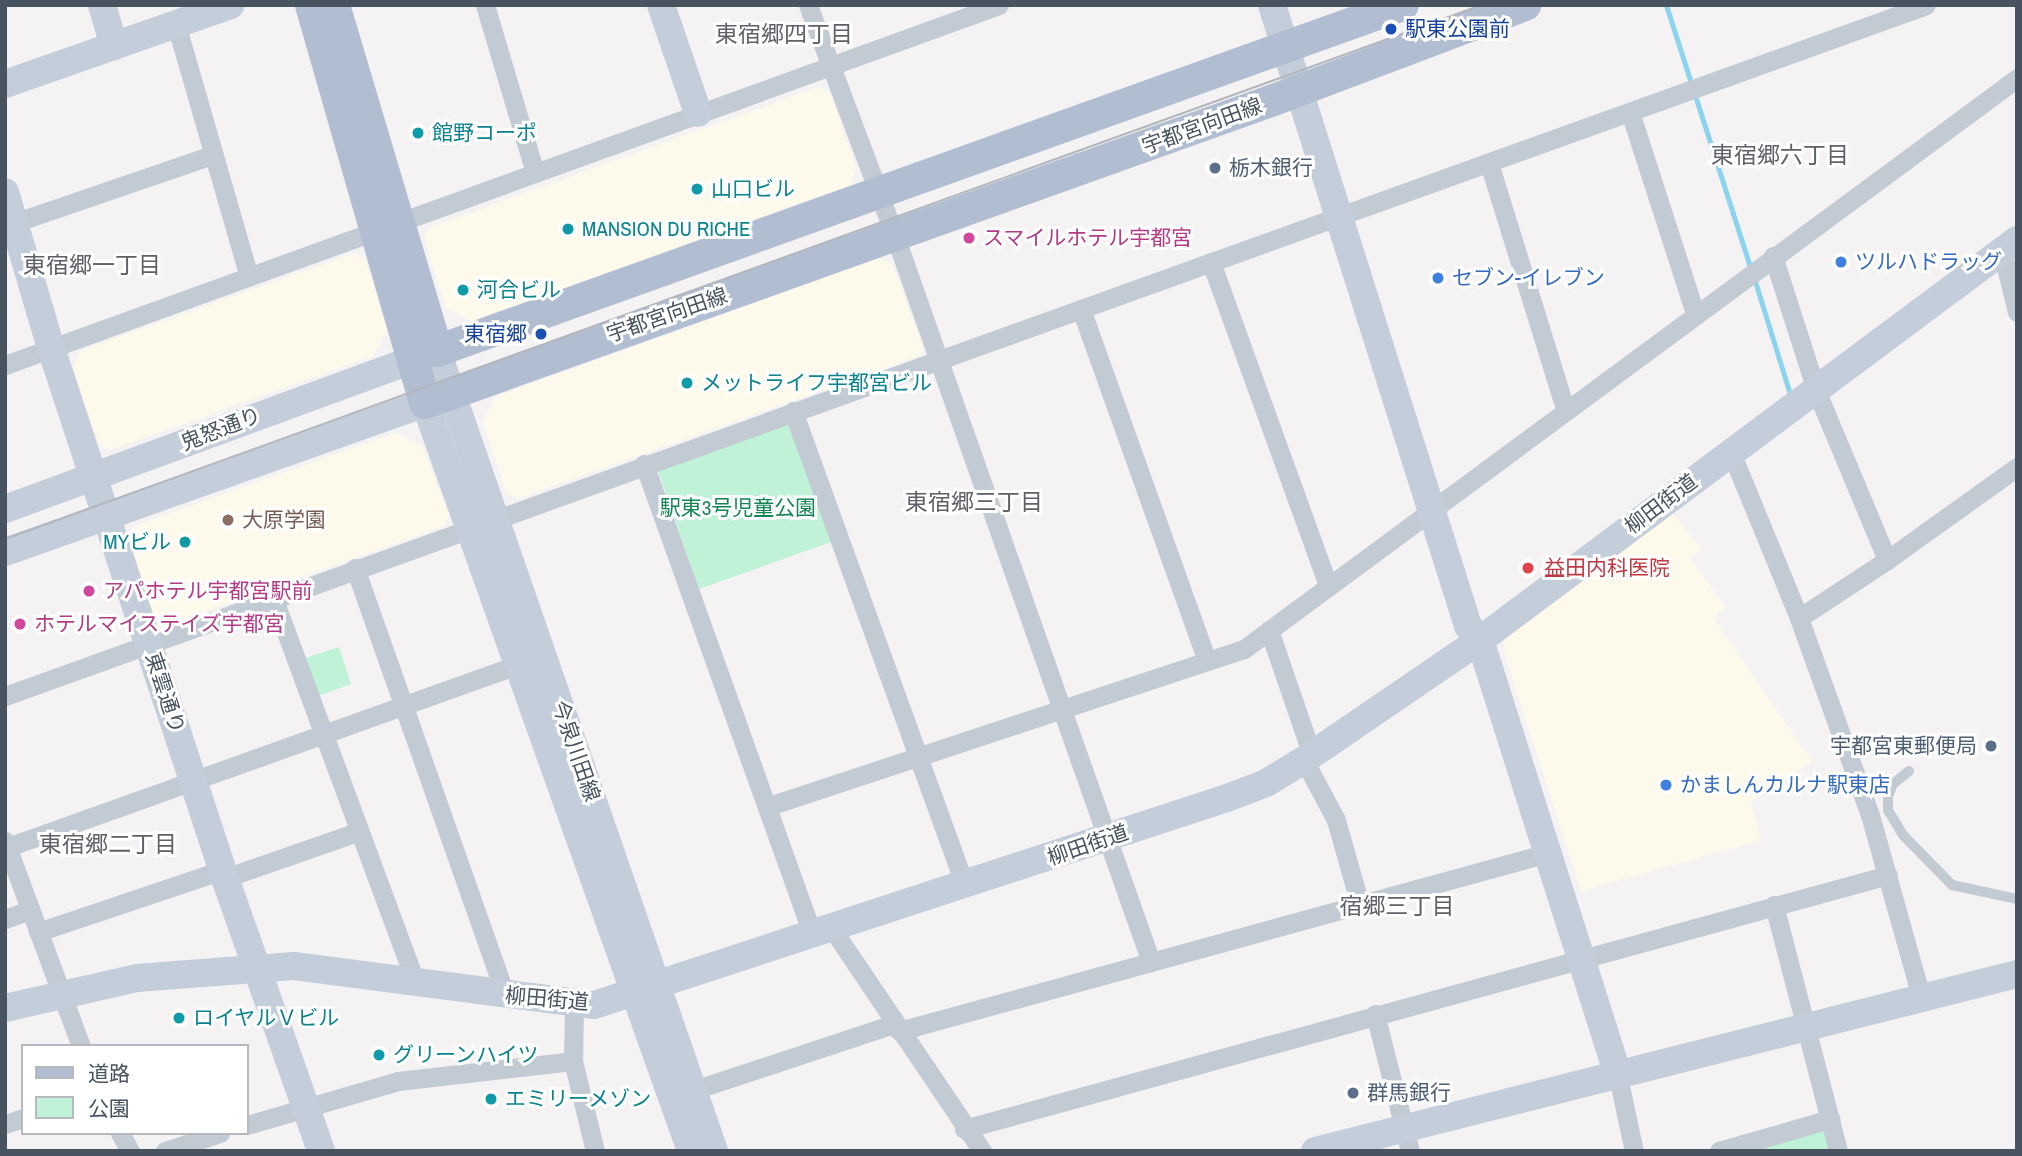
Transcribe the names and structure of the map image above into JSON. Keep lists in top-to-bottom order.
{
  "streets": {
    "main road": ["宇都宮向田線"],
    "street": [
      "鬼怒通り",
      "柳田街道",
      "東雲通り",
      "今泉川田線"
    ]
  },
  "crossings": [
    ["宇都宮向田線", "鬼怒通り"],
    ["宇都宮向田線", "今泉川田線"],
    ["鬼怒通り", "東雲通り"],
    ["柳田街道", "東雲通り"],
    ["柳田街道", "今泉川田線"]
  ],
  "districts": [
    "東宿郷四丁目",
    "東宿郷六丁目",
    "東宿郷一丁目",
    "東宿郷三丁目",
    "東宿郷二丁目",
    "宿郷三丁目"
  ],
  "parks": ["駅東3号児童公園"],
  "places": [
    "駅東公園前",
    "館野コーポ",
    "栃木銀行",
    "山口ビル",
    "MANSION DU RICHE",
    "スマイルホテル宇都宮",
    "ツルハドラッグ",
    "セブン-イレブン",
    "河合ビル",
    "東宿郷",
    "メットライフ宇都宮ビル",
    "大原学園",
    "MYビル",
    "益田内科医院",
    "アパホテル宇都宮駅前",
    "ホテルマイステイズ宇都宮",
    "宇都宮東郵便局",
    "かましんカルナ駅東店",
    "ロイヤルＶビル",
    "グリーンハイツ",
    "群馬銀行",
    "エミリーメゾン"
  ],
  "legend": ["道路", "公園"]
}
